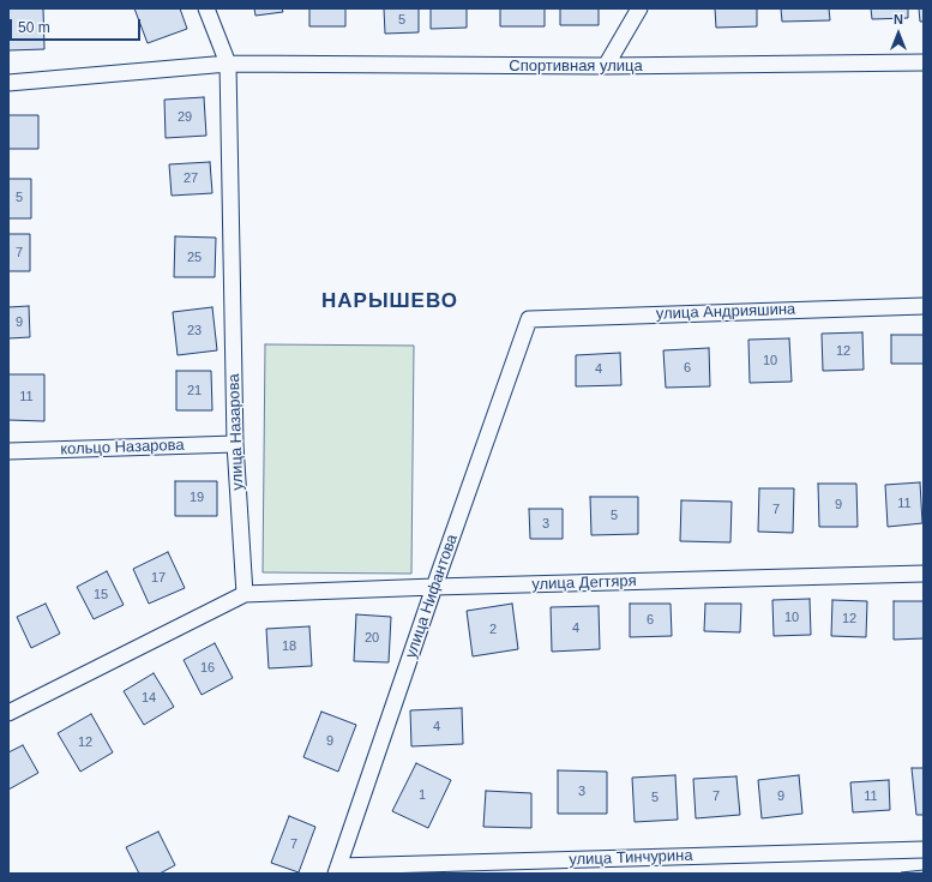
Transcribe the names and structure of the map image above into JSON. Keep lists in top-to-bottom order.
{
  "streets": {
    "street": [
      "Спортивная улица",
      "улица Андрияшина",
      "улица Назарова",
      "кольцо Назарова",
      "улица Дегтяря",
      "улица Нифантова",
      "улица Тинчурина"
    ]
  },
  "crossings": [
    ["Спортивная улица", "улица Назарова"],
    ["улица Андрияшина", "улица Нифантова"],
    ["улица Назарова", "кольцо Назарова"],
    ["улица Назарова", "улица Дегтяря"],
    ["улица Дегтяря", "улица Нифантова"],
    ["улица Нифантова", "улица Тинчурина"]
  ],
  "districts": ["НАРЫШЕВО"],
  "house_numbers": [
    "5",
    "29",
    "27",
    "5",
    "7",
    "25",
    "9",
    "23",
    "12",
    "10",
    "6",
    "4",
    "21",
    "11",
    "19",
    "11",
    "9",
    "7",
    "5",
    "3",
    "17",
    "15",
    "10",
    "12",
    "6",
    "4",
    "2",
    "20",
    "18",
    "16",
    "14",
    "4",
    "9",
    "12",
    "3",
    "1",
    "7",
    "9",
    "11",
    "5",
    "7"
  ],
  "scale_bar": "50 m",
  "north": "top"
}
